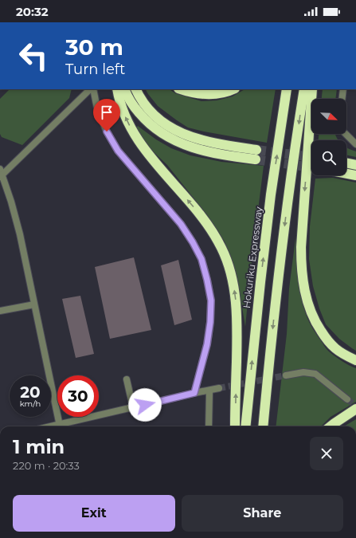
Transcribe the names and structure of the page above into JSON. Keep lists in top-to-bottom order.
{
  "streets": {
    "highway": ["Hokuriku Expressway"]
  },
  "north": "bottom right",
  "page": {
    "status": "20:32",
    "turn": ["30 m", "Turn left"],
    "speed": "20 km/h",
    "limit": "30",
    "heading": ["1 min", "220 m · 20:33"],
    "buttons": ["Exit", "Share"]
  }
}
